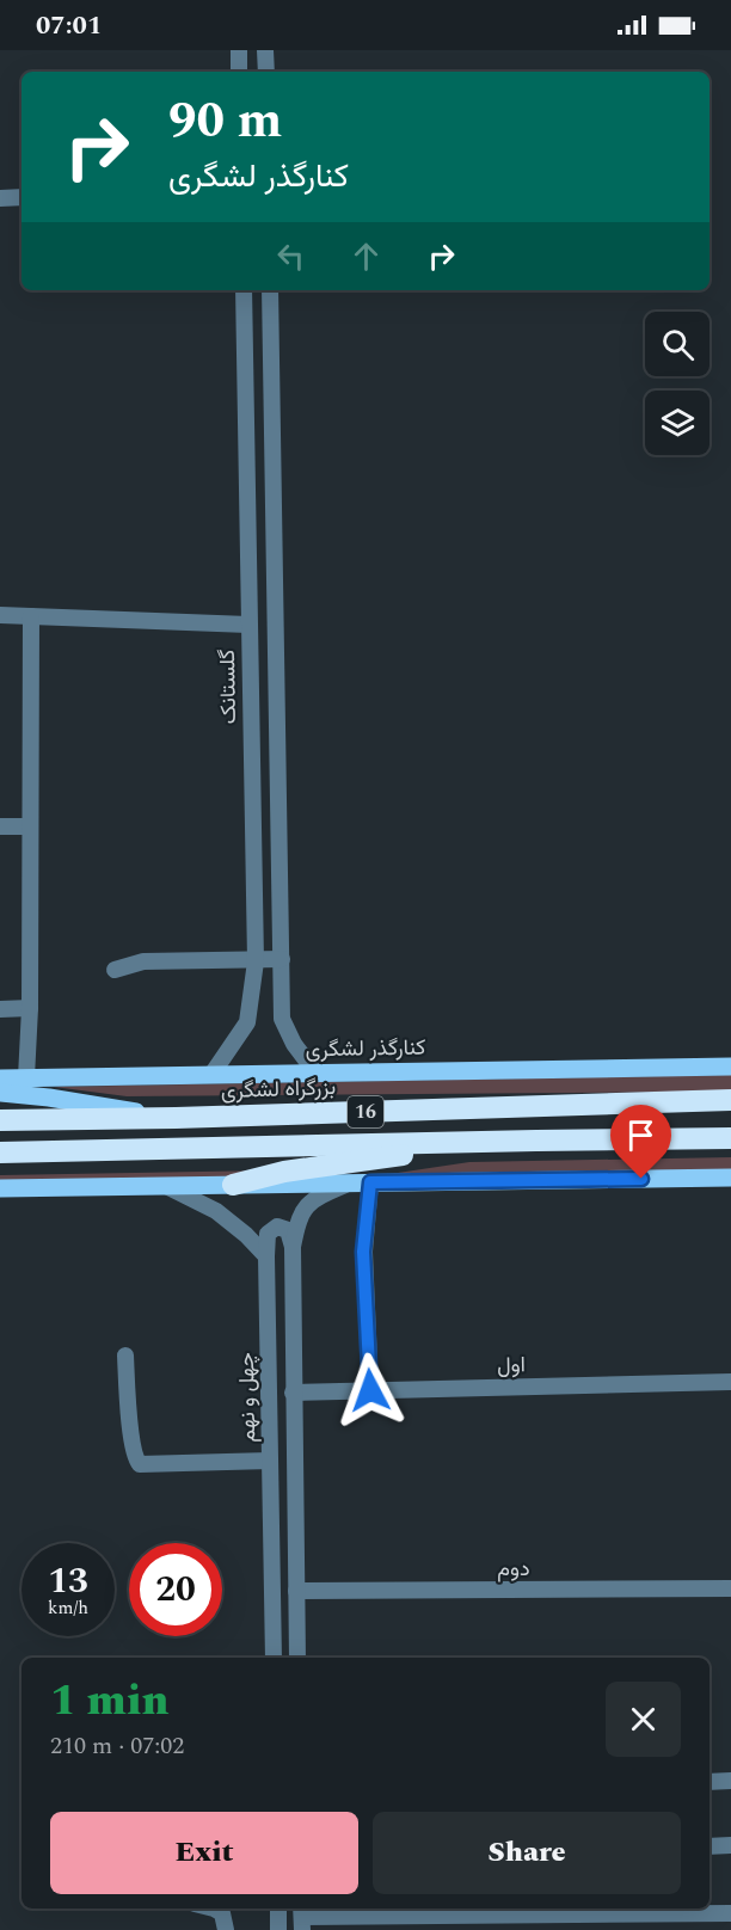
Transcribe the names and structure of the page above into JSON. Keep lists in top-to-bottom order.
{
  "streets": {
    "highway": ["بزرگراه لشگری", "16"],
    "main road": ["کنارگذر لشگری"],
    "street": [
      "گلستانک",
      "اول",
      "چهل و نهم",
      "دوم"
    ]
  },
  "crossings": [
    ["گلستانک", "کنارگذر لشگری"]
  ],
  "page": {
    "status": "07:01",
    "turn": ["90 m", "کنارگذر لشگری"],
    "speed": "13 km/h",
    "limit": "20",
    "heading": ["1 min", "210 m · 07:02"],
    "buttons": ["Exit", "Share"]
  }
}
